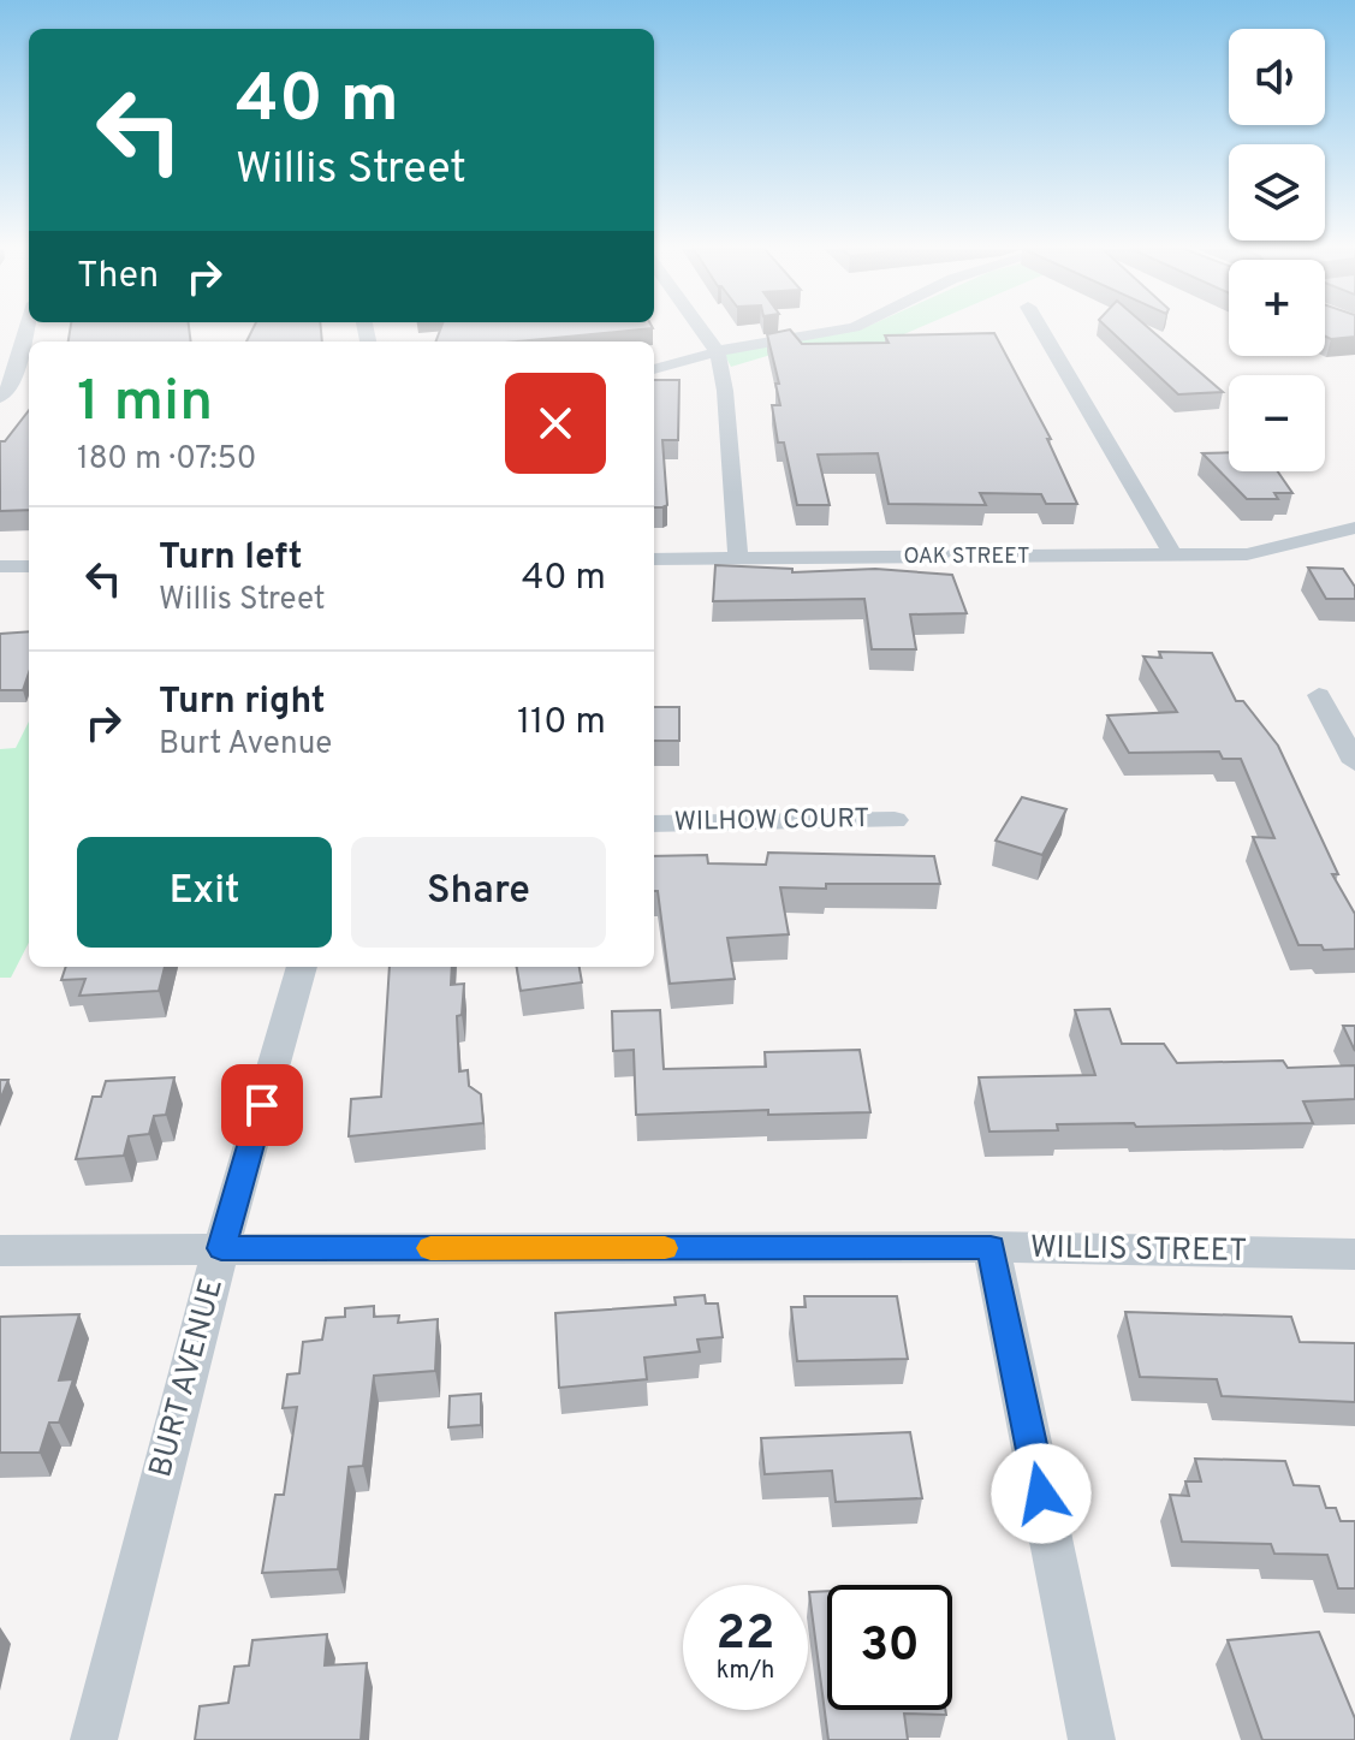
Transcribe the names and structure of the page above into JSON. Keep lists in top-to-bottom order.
{
  "streets": {
    "street": [
      "OAK STREET",
      "WILHOW COURT",
      "WILLIS STREET",
      "BURT AVENUE"
    ]
  },
  "crossings": [
    ["WILLIS STREET", "BURT AVENUE"]
  ],
  "page": {
    "map_buttons": ["+", "−"],
    "turn": ["40 m", "Willis Street"],
    "then": "Then",
    "heading": ["1 min", "180 m · 07:50"],
    "list": [
      {
        "name": "Turn left",
        "note": "Willis Street",
        "value": "40 m"
      },
      {
        "name": "Turn right",
        "note": "Burt Avenue",
        "value": "110 m"
      }
    ],
    "buttons": ["Exit", "Share"],
    "speed": "22 km/h",
    "limit": "30"
  }
}
